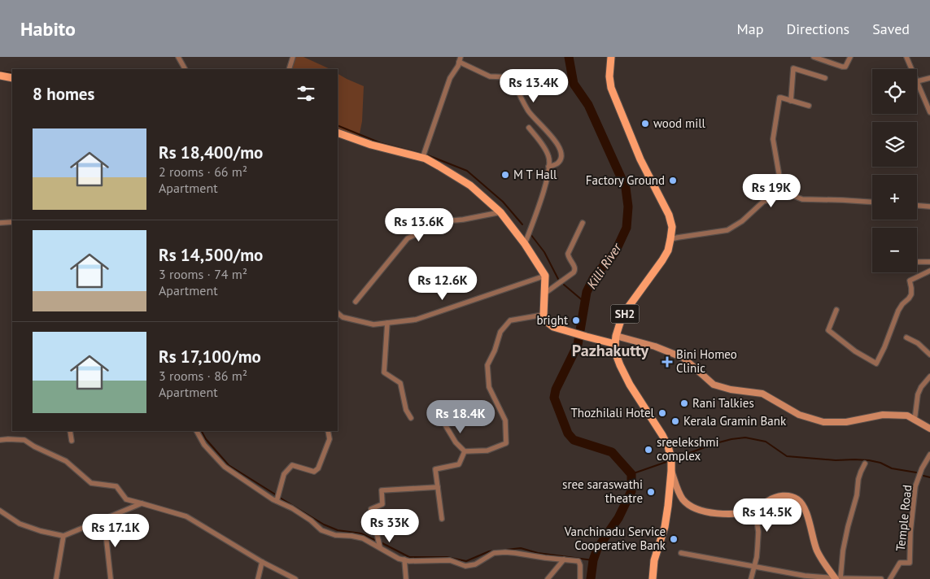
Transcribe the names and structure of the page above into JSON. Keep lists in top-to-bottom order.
{
  "streets": {
    "main road": ["SH2"],
    "street": ["Temple Road"]
  },
  "districts": ["Pazhakutty"],
  "water": ["Killi River"],
  "places": {
    "other": [
      "wood mill",
      "M T Hall",
      "Factory Ground",
      "bright",
      "Rani Talkies",
      "Thozhilali Hotel",
      "Kerala Gramin Bank",
      "sreelekshmi complex",
      "sree saraswathi theatre",
      "Vanchinadu Service Cooperative Bank"
    ],
    "health": ["Bini Homeo Clinic"]
  },
  "page": {
    "header": "Habito",
    "nav": ["Map", "Directions", "Saved"],
    "map_buttons": ["+", "−"],
    "price": [
      "Rs 13.4K",
      "Rs 19K",
      "Rs 13.6K",
      "Rs 12.6K",
      "Rs 18.4K",
      "Rs 14.5K",
      "Rs 33K",
      "Rs 17.1K"
    ],
    "heading": "8 homes",
    "list": [
      {
        "name": "Rs 18,400/mo",
        "note": "2 rooms · 66 m² · Apartment"
      },
      {
        "name": "Rs 14,500/mo",
        "note": "3 rooms · 74 m² · Apartment"
      },
      {
        "name": "Rs 17,100/mo",
        "note": "3 rooms · 86 m² · Apartment"
      }
    ]
  }
}
